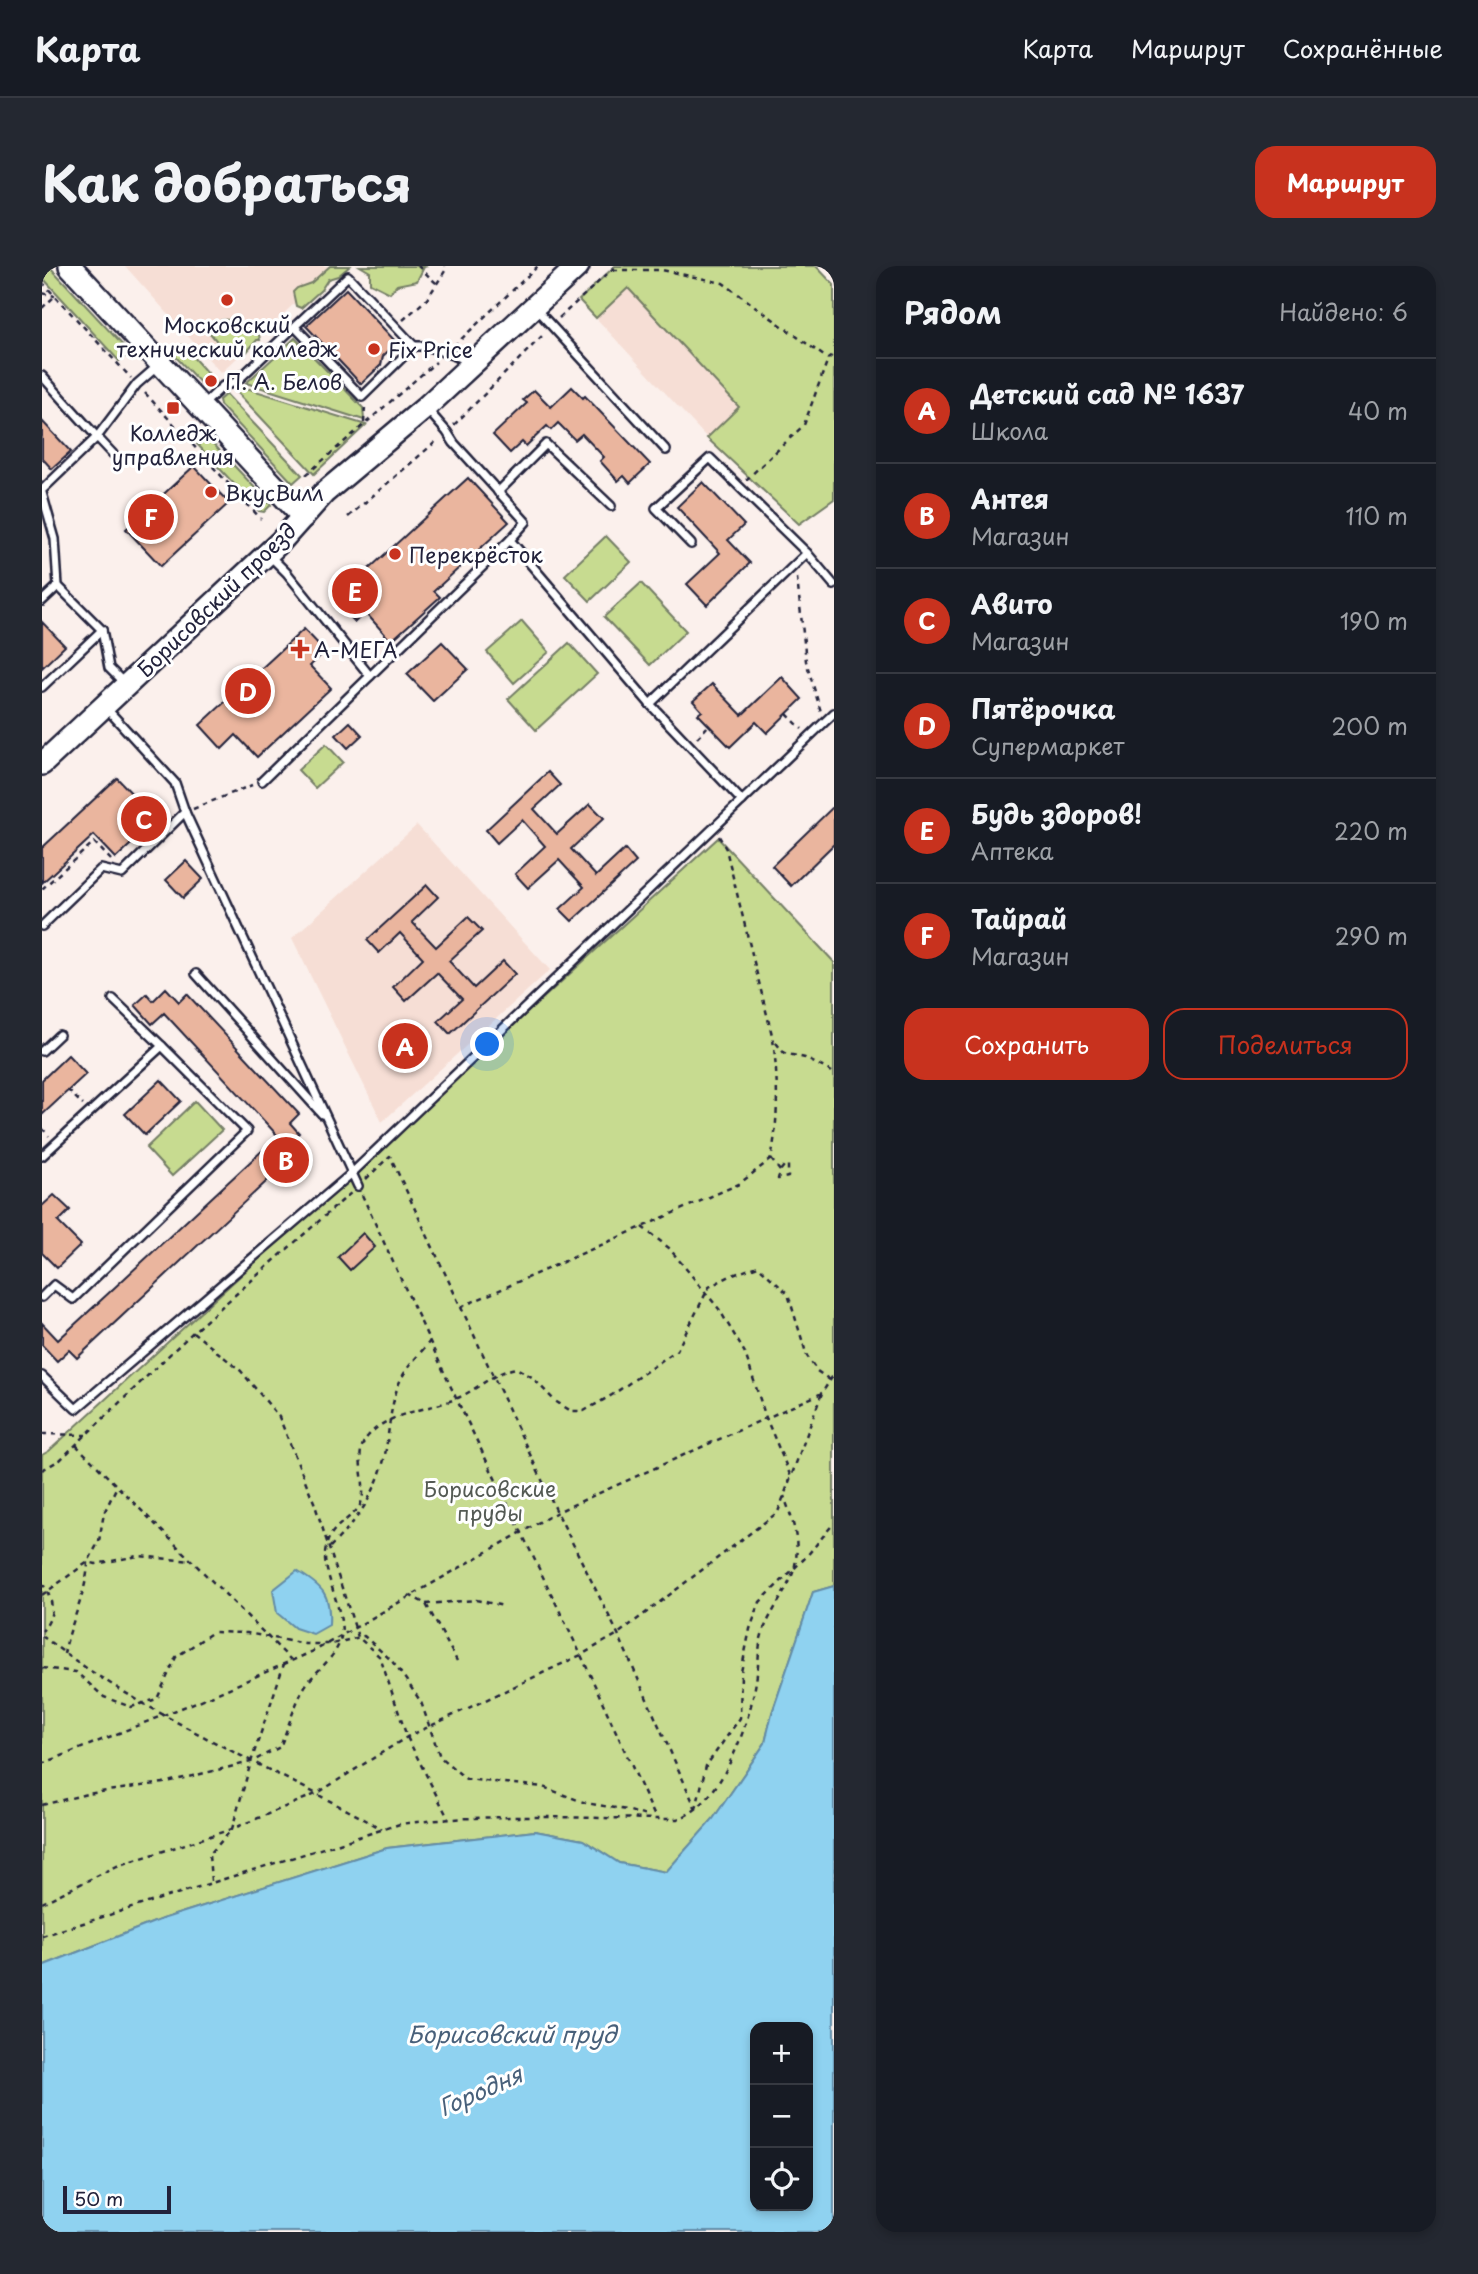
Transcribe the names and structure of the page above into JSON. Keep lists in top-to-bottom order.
{
  "streets": {
    "street": ["Борисовский проезд"]
  },
  "water": ["Борисовский пруд", "Городня"],
  "parks": ["Борисовские пруды"],
  "places": {
    "other": [
      "Московский технический колледж",
      "Fix Price",
      "П. А. Белов",
      "ВкусВилл",
      "Перекрёсток"
    ],
    "transit": ["Колледж управления"],
    "health": ["А-МЕГА"]
  },
  "scale_bar": "50 m",
  "page": {
    "header": "Карта",
    "nav": ["Карта", "Маршрут", "Сохранённые"],
    "title": "Как добраться",
    "buttons": [
      "Маршрут",
      ["Сохранить", "Поделиться"]
    ],
    "heading": ["Рядом", "Найдено: 6"],
    "list": [
      {
        "mark": "A",
        "name": "Детский сад № 1637",
        "note": "Школа",
        "value": "40 m"
      },
      {
        "mark": "B",
        "name": "Антея",
        "note": "Магазин",
        "value": "110 m"
      },
      {
        "mark": "C",
        "name": "Авито",
        "note": "Магазин",
        "value": "190 m"
      },
      {
        "mark": "D",
        "name": "Пятёрочка",
        "note": "Супермаркет",
        "value": "200 m"
      },
      {
        "mark": "E",
        "name": "Будь здоров!",
        "note": "Аптека",
        "value": "220 m"
      },
      {
        "mark": "F",
        "name": "Тайрай",
        "note": "Магазин",
        "value": "290 m"
      }
    ],
    "pins": [
      "F",
      "E",
      "D",
      "C",
      "A",
      "B"
    ],
    "map_buttons": ["+", "−"],
    "scale": "50 m"
  }
}
